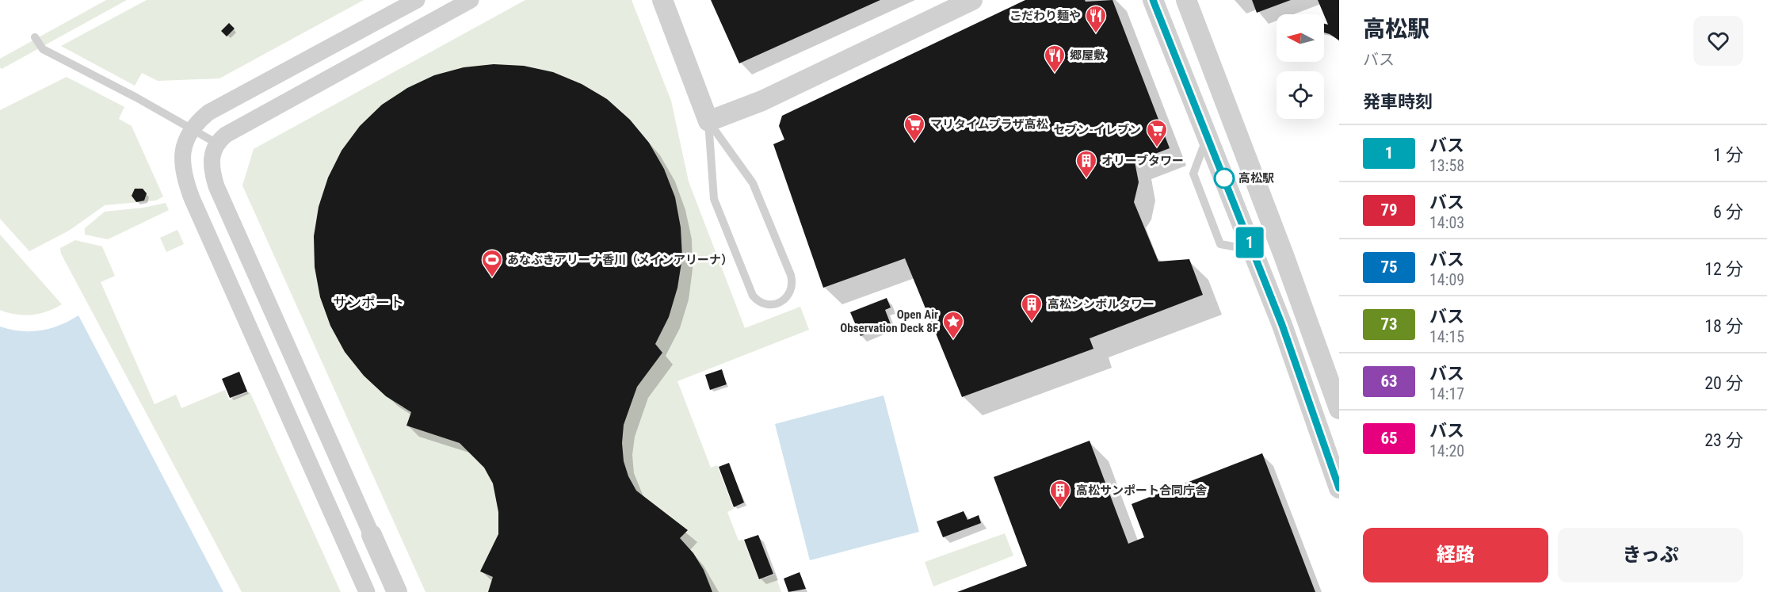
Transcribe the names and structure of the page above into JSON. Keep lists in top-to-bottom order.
{
  "districts": ["サンポート"],
  "places": {
    "restaurant": ["こだわり麺や", "郷屋敷"],
    "supermarket": ["マリタイムプラザ高松", "セブン-イレブン"],
    "other": ["高松駅"],
    "building": ["オリーブタワー", "高松シンボルタワー", "高松サンポート合同庁舎"],
    "sports": ["あなぶきアリーナ香川（メインアリーナ）"],
    "place": ["Open Air Observation Deck 8F"]
  },
  "lines": ["bus line 1"],
  "north": "left",
  "page": {
    "on_map": "1",
    "heading": [
      ["高松駅", "バス"],
      "発車時刻"
    ],
    "list": [
      {
        "mark": "1",
        "name": "バス",
        "note": "13:58",
        "value": "1 分"
      },
      {
        "mark": "79",
        "name": "バス",
        "note": "14:03",
        "value": "6 分"
      },
      {
        "mark": "75",
        "name": "バス",
        "note": "14:09",
        "value": "12 分"
      },
      {
        "mark": "73",
        "name": "バス",
        "note": "14:15",
        "value": "18 分"
      },
      {
        "mark": "63",
        "name": "バス",
        "note": "14:17",
        "value": "20 分"
      },
      {
        "mark": "65",
        "name": "バス",
        "note": "14:20",
        "value": "23 分"
      }
    ],
    "buttons": ["経路", "きっぷ"]
  }
}
